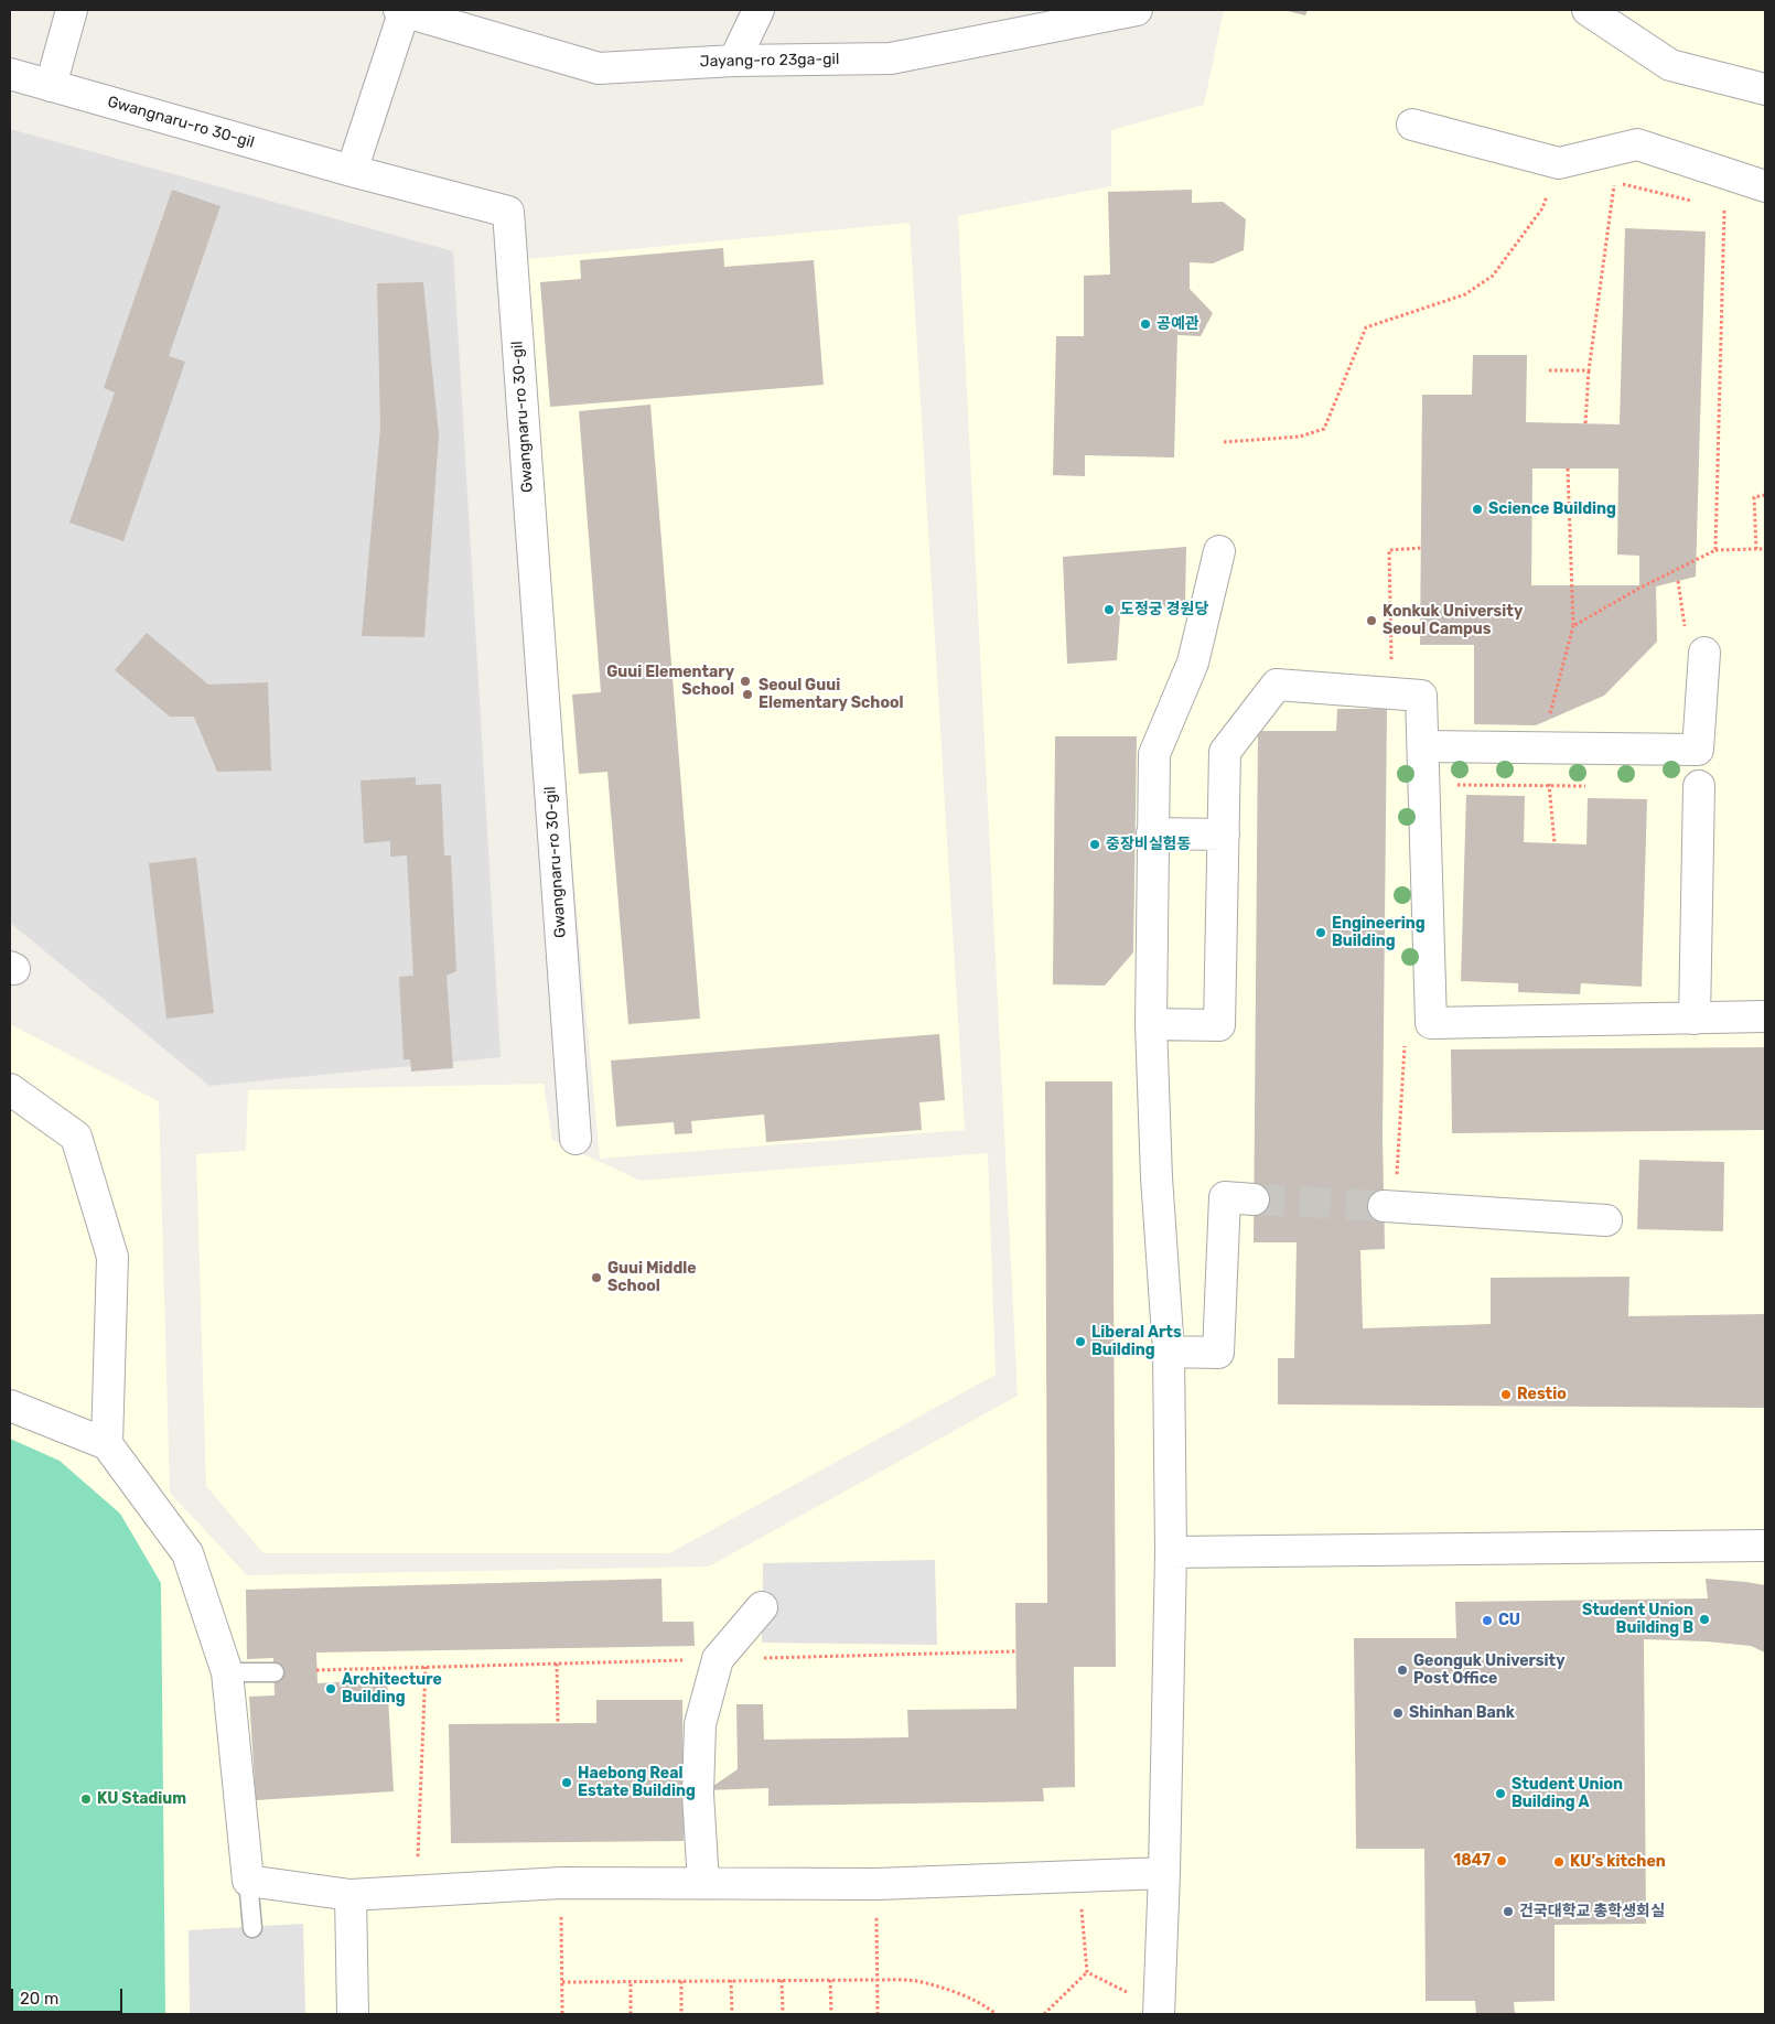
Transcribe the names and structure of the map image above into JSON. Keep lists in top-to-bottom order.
{
  "streets": {
    "street": ["Jayang-ro 23ga-gil", "Gwangnaru-ro 30-gil"]
  },
  "places": [
    "공예관",
    "Science Building",
    "도정궁 경원당",
    "Konkuk University Seoul Campus",
    "Guui Elementary School",
    "Seoul Guui Elementary School",
    "중장비실험동",
    "Engineering Building",
    "Guui Middle School",
    "Liberal Arts Building",
    "Restio",
    "Student Union Building B",
    "CU",
    "Geonguk University Post Office",
    "Architecture Building",
    "Shinhan Bank",
    "Haebong Real Estate Building",
    "Student Union Building A",
    "KU Stadium",
    "1847",
    "KU’s kitchen",
    "건국대학교 총학생회실"
  ],
  "scale_bar": "20 m"
}
